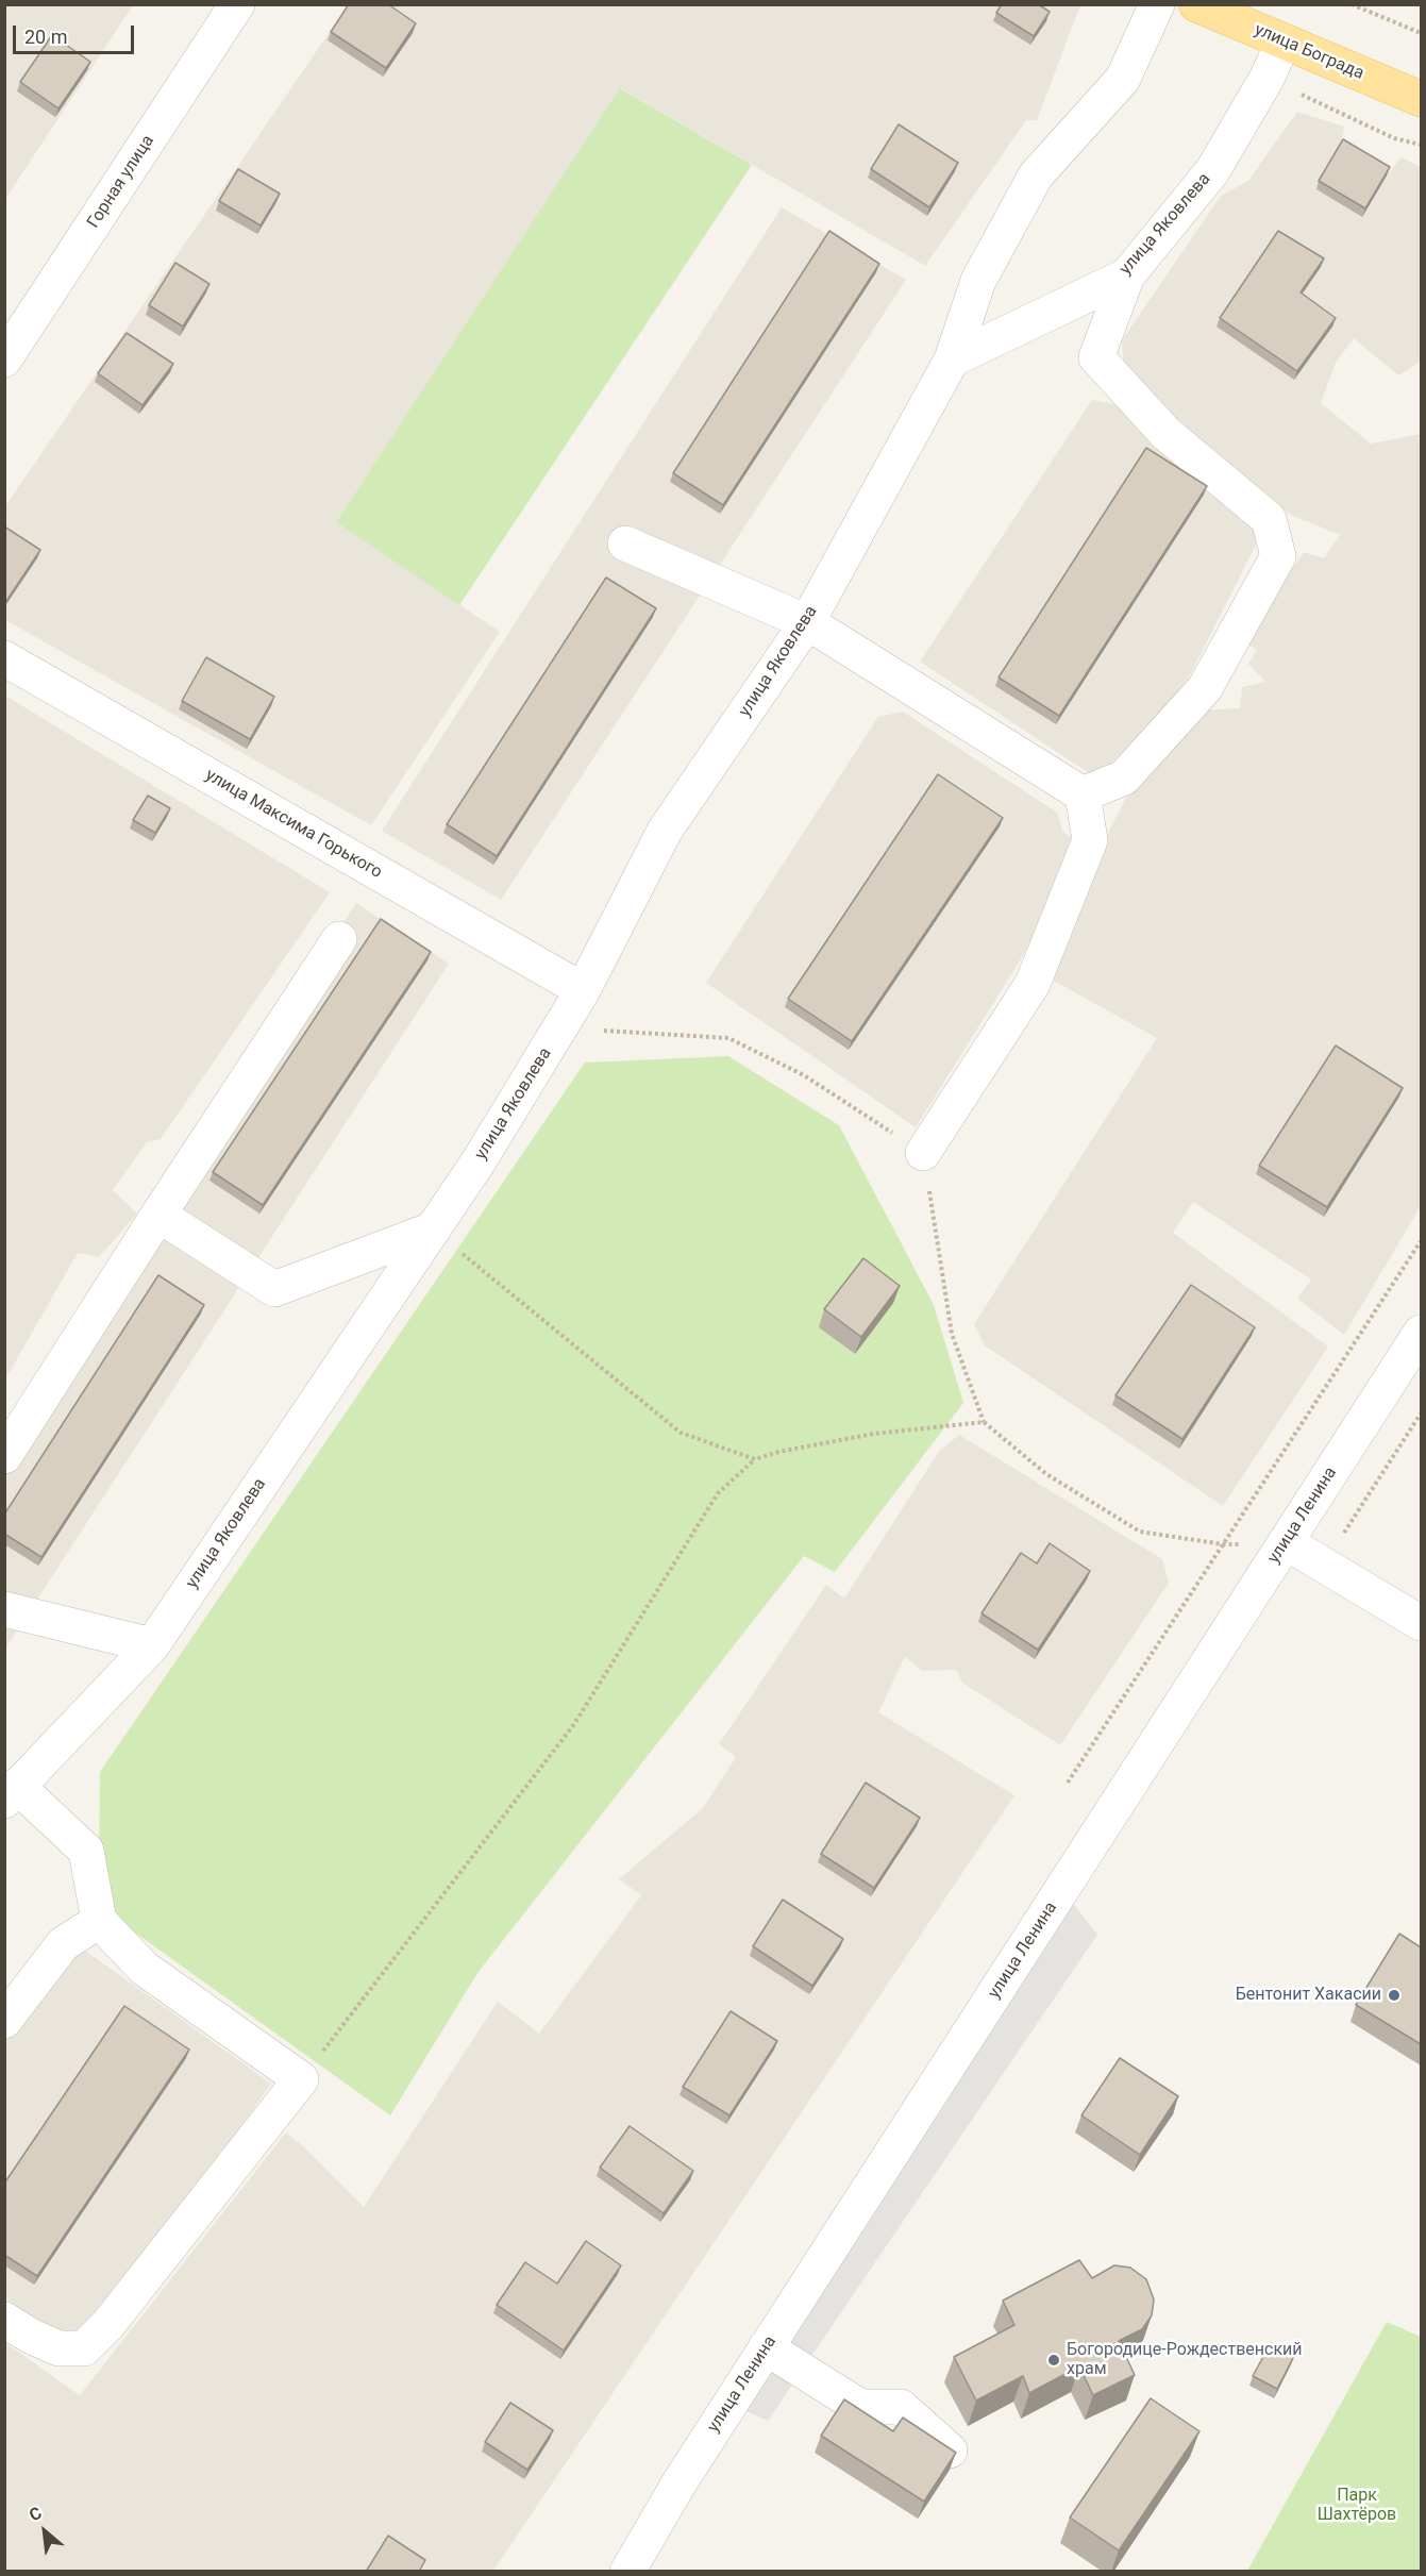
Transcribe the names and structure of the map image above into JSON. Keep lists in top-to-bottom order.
{
  "streets": {
    "main road": ["улица Бограда"],
    "street": [
      "Горная улица",
      "улица Яковлева",
      "улица Максима Горького",
      "улица Ленина"
    ]
  },
  "crossings": [
    ["улица Бограда", "улица Яковлева"],
    ["улица Яковлева", "улица Максима Горького"]
  ],
  "parks": ["Парк Шахтёров"],
  "places": ["Бентонит Хакасии", "Богородице-Рождественский храм"],
  "scale_bar": "20 m",
  "north": "top left"
}
